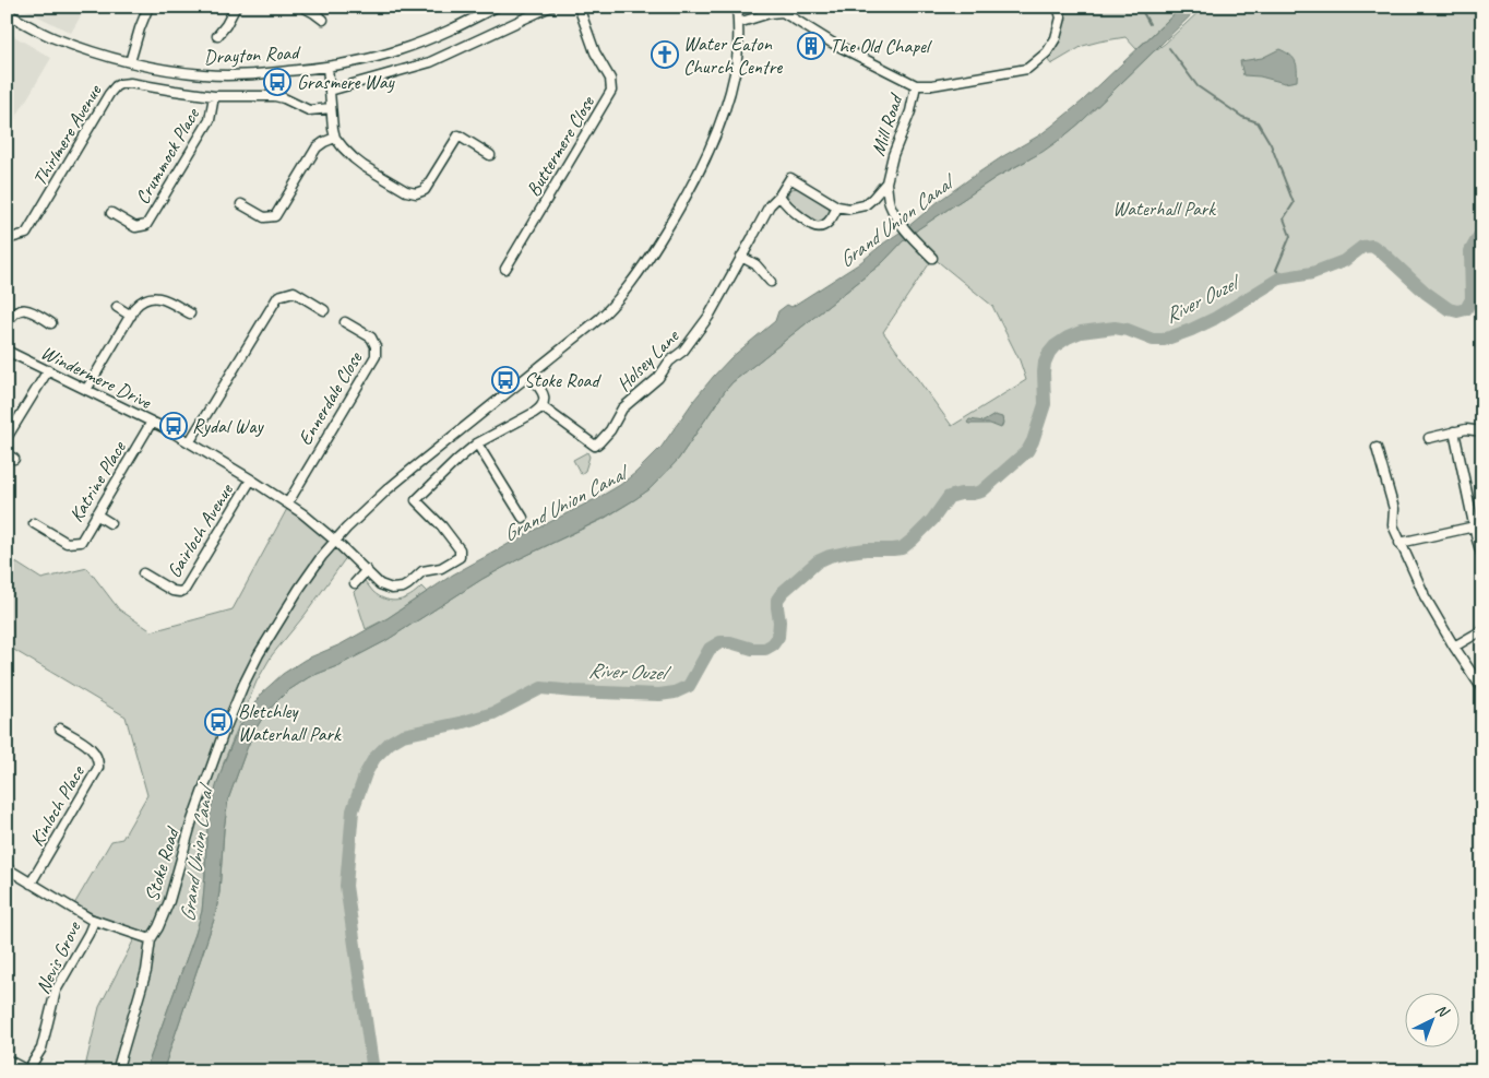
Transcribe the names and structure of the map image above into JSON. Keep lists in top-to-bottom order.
{
  "streets": {
    "street": [
      "Drayton Road",
      "Mill Road",
      "Thirlmere Avenue",
      "Buttermere Close",
      "Crummock Place",
      "Holsey Lane",
      "Windermere Drive",
      "Ennerdale Close",
      "Katrine Place",
      "Gairloch Avenue",
      "Kinloch Place",
      "Stoke Road",
      "Nevis Grove"
    ]
  },
  "crossings": [
    ["Mill Road", "Stoke Road"],
    ["Thirlmere Avenue", "Crummock Place"],
    ["Windermere Drive", "Ennerdale Close"],
    ["Windermere Drive", "Katrine Place"],
    ["Windermere Drive", "Gairloch Avenue"],
    ["Windermere Drive", "Stoke Road"]
  ],
  "water": ["Grand Union Canal", "River Ouzel"],
  "parks": ["Waterhall Park"],
  "places": {
    "building": ["The Old Chapel"],
    "church": ["Water Eaton Church Centre"],
    "bus stop": [
      "Grasmere Way",
      "Stoke Road",
      "Rydal Way",
      "Bletchley Waterhall Park"
    ]
  },
  "north": "top right"
}
